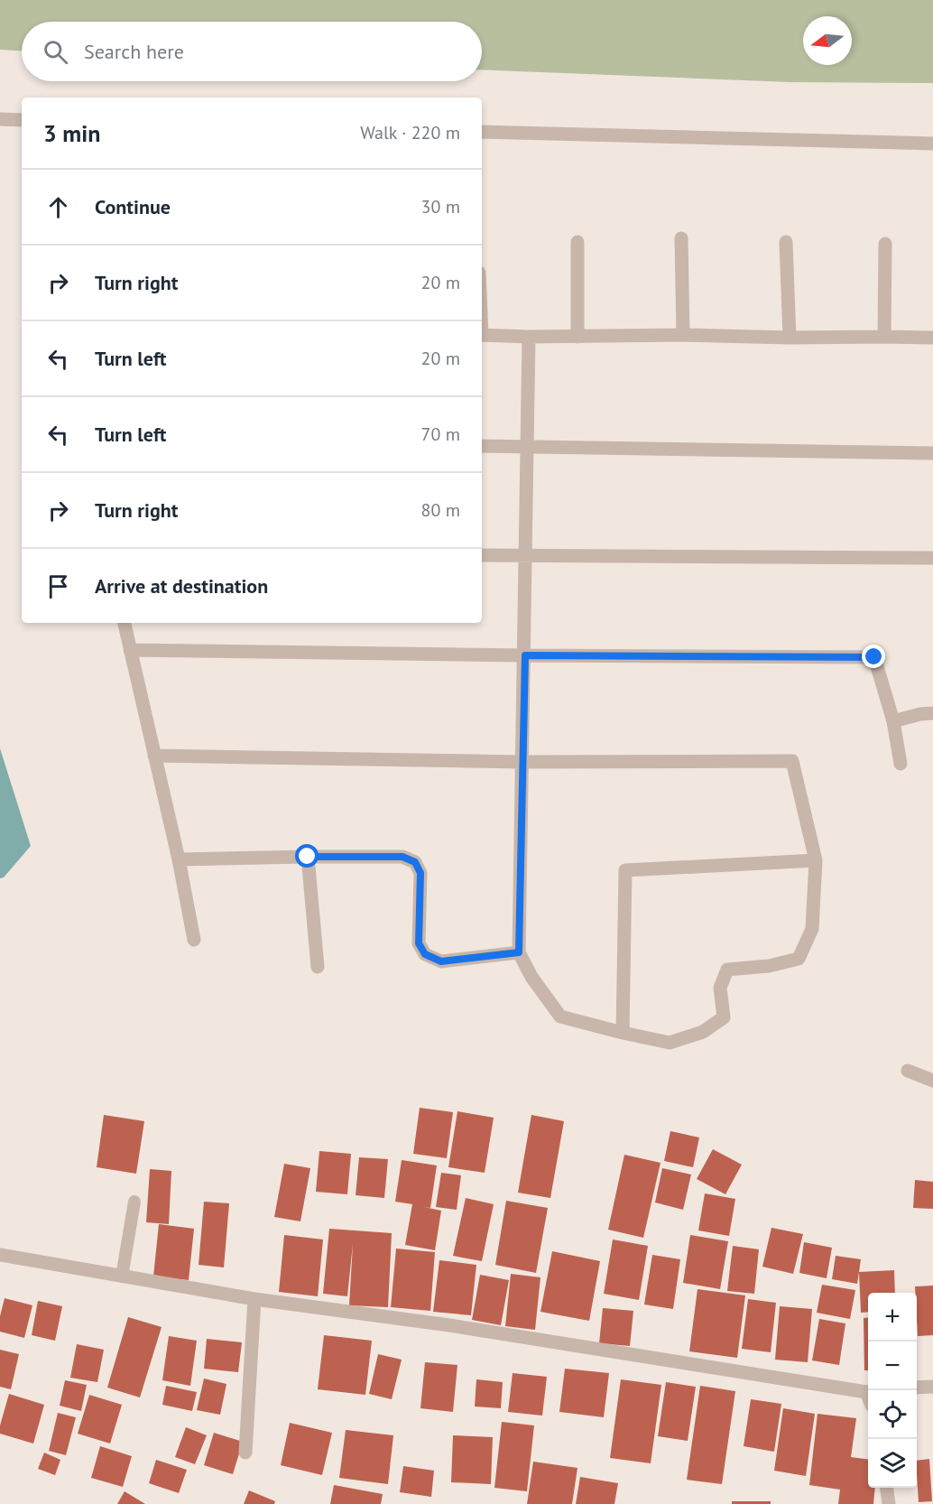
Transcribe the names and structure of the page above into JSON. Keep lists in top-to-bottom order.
{
  "north": "left",
  "page": {
    "search": "Search here",
    "heading": ["3 min", "Walk · 220 m"],
    "list": [
      ["Continue", "30 m"],
      ["Turn right", "20 m"],
      ["Turn left", "20 m"],
      ["Turn left", "70 m"],
      ["Turn right", "80 m"],
      "Arrive at destination"
    ],
    "map_buttons": ["+", "−"]
  }
}
